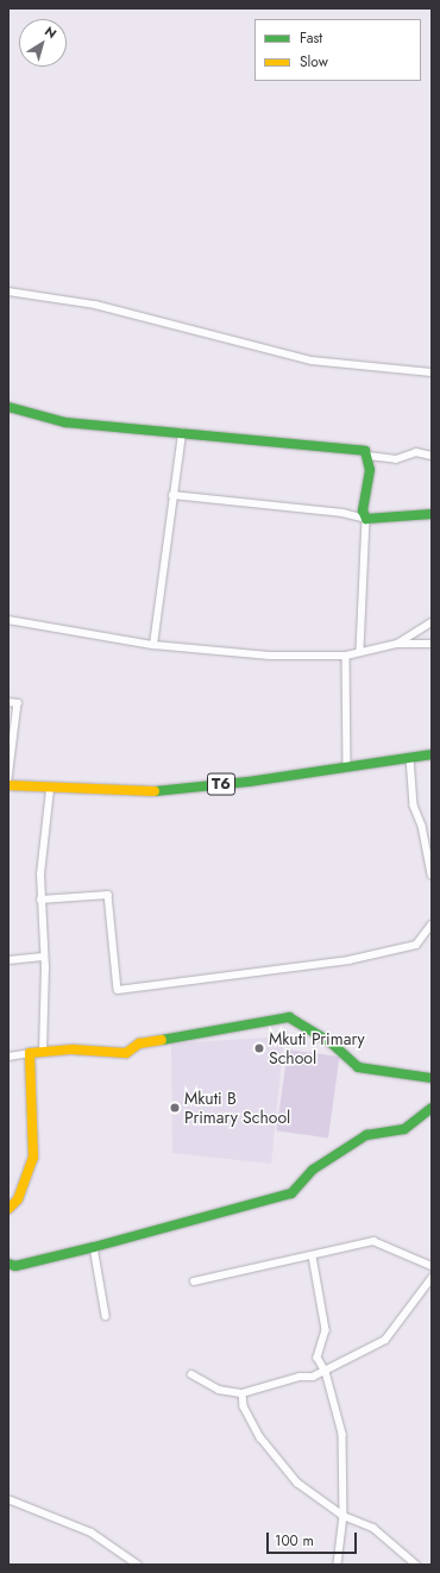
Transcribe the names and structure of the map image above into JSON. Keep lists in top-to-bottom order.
{
  "streets": {
    "main road": ["T6"]
  },
  "places": ["Mkuti Primary School", "Mkuti B Primary School"],
  "legend": ["Fast", "Slow"],
  "scale_bar": "100 m",
  "north": "top right"
}
